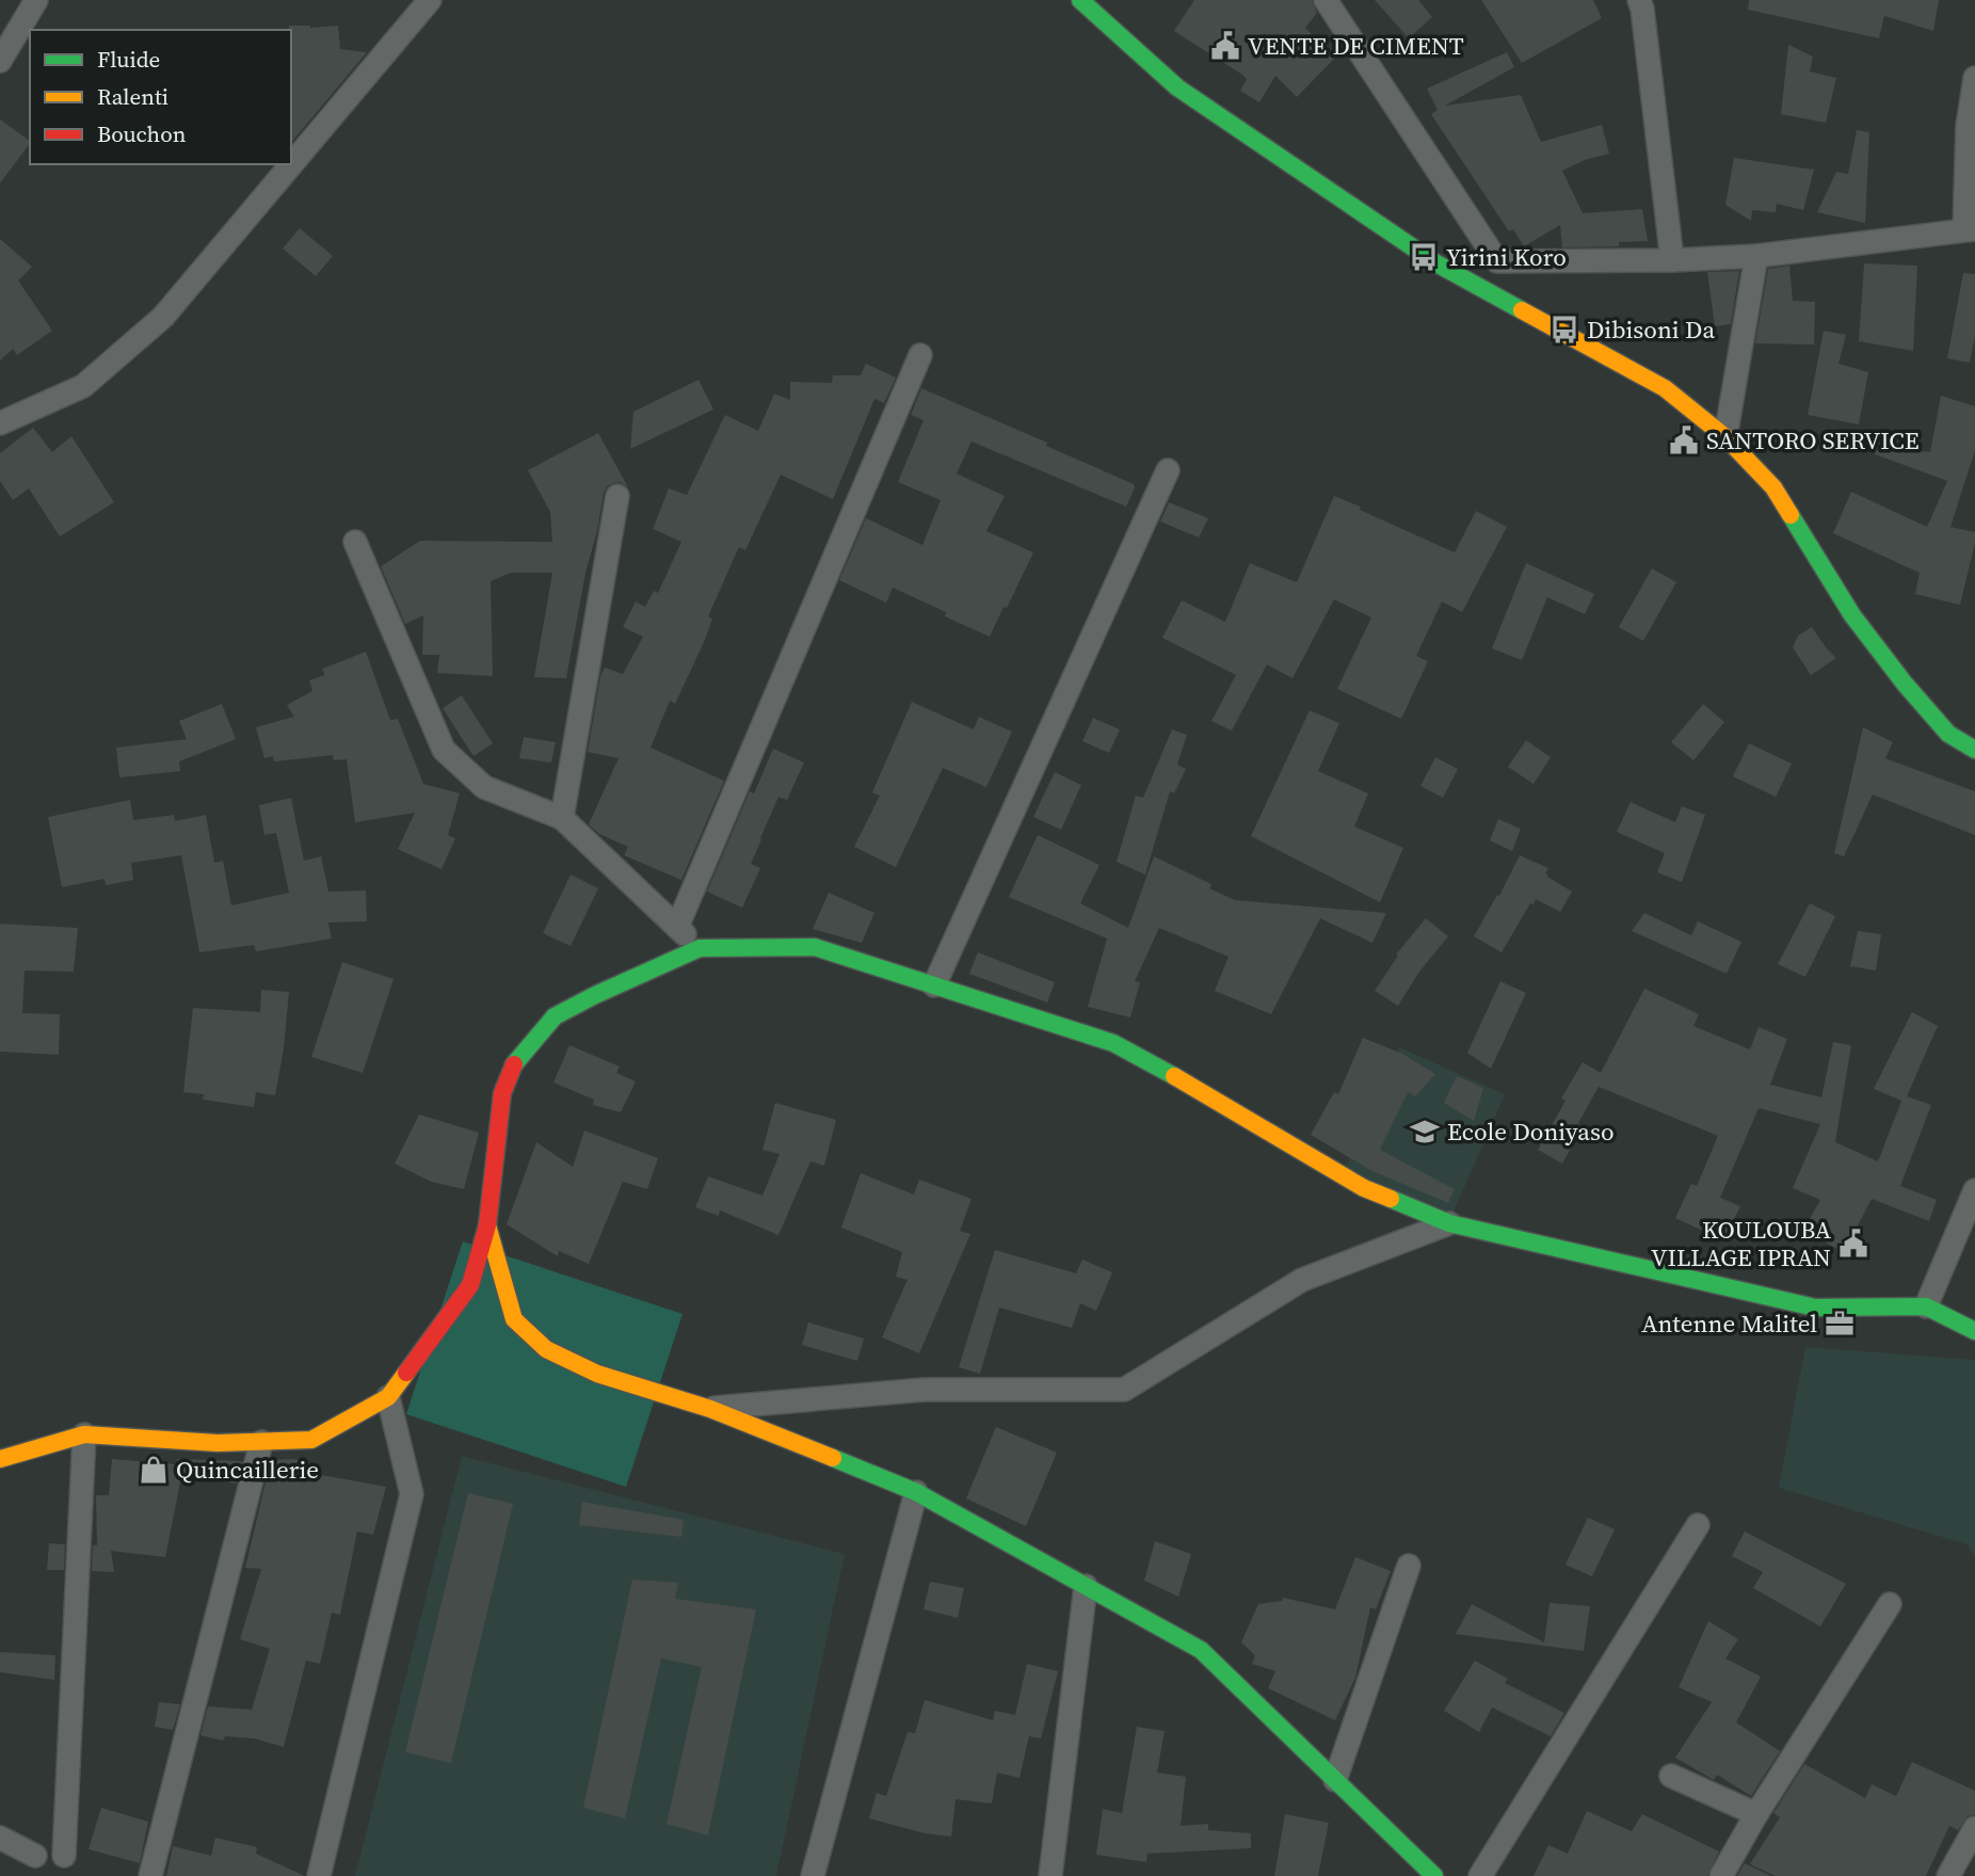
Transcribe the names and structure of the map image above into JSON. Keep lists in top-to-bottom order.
{
  "places": {
    "public building": ["VENTE DE CIMENT", "SANTORO SERVICE", "KOULOUBA VILLAGE IPRAN"],
    "bus stop": ["Yirini Koro", "Dibisoni Da"],
    "school or university": ["Ecole Doniyaso"],
    "office": ["Antenne Malitel"],
    "shop": ["Quincaillerie"]
  },
  "legend": ["Fluide", "Ralenti", "Bouchon"]
}
